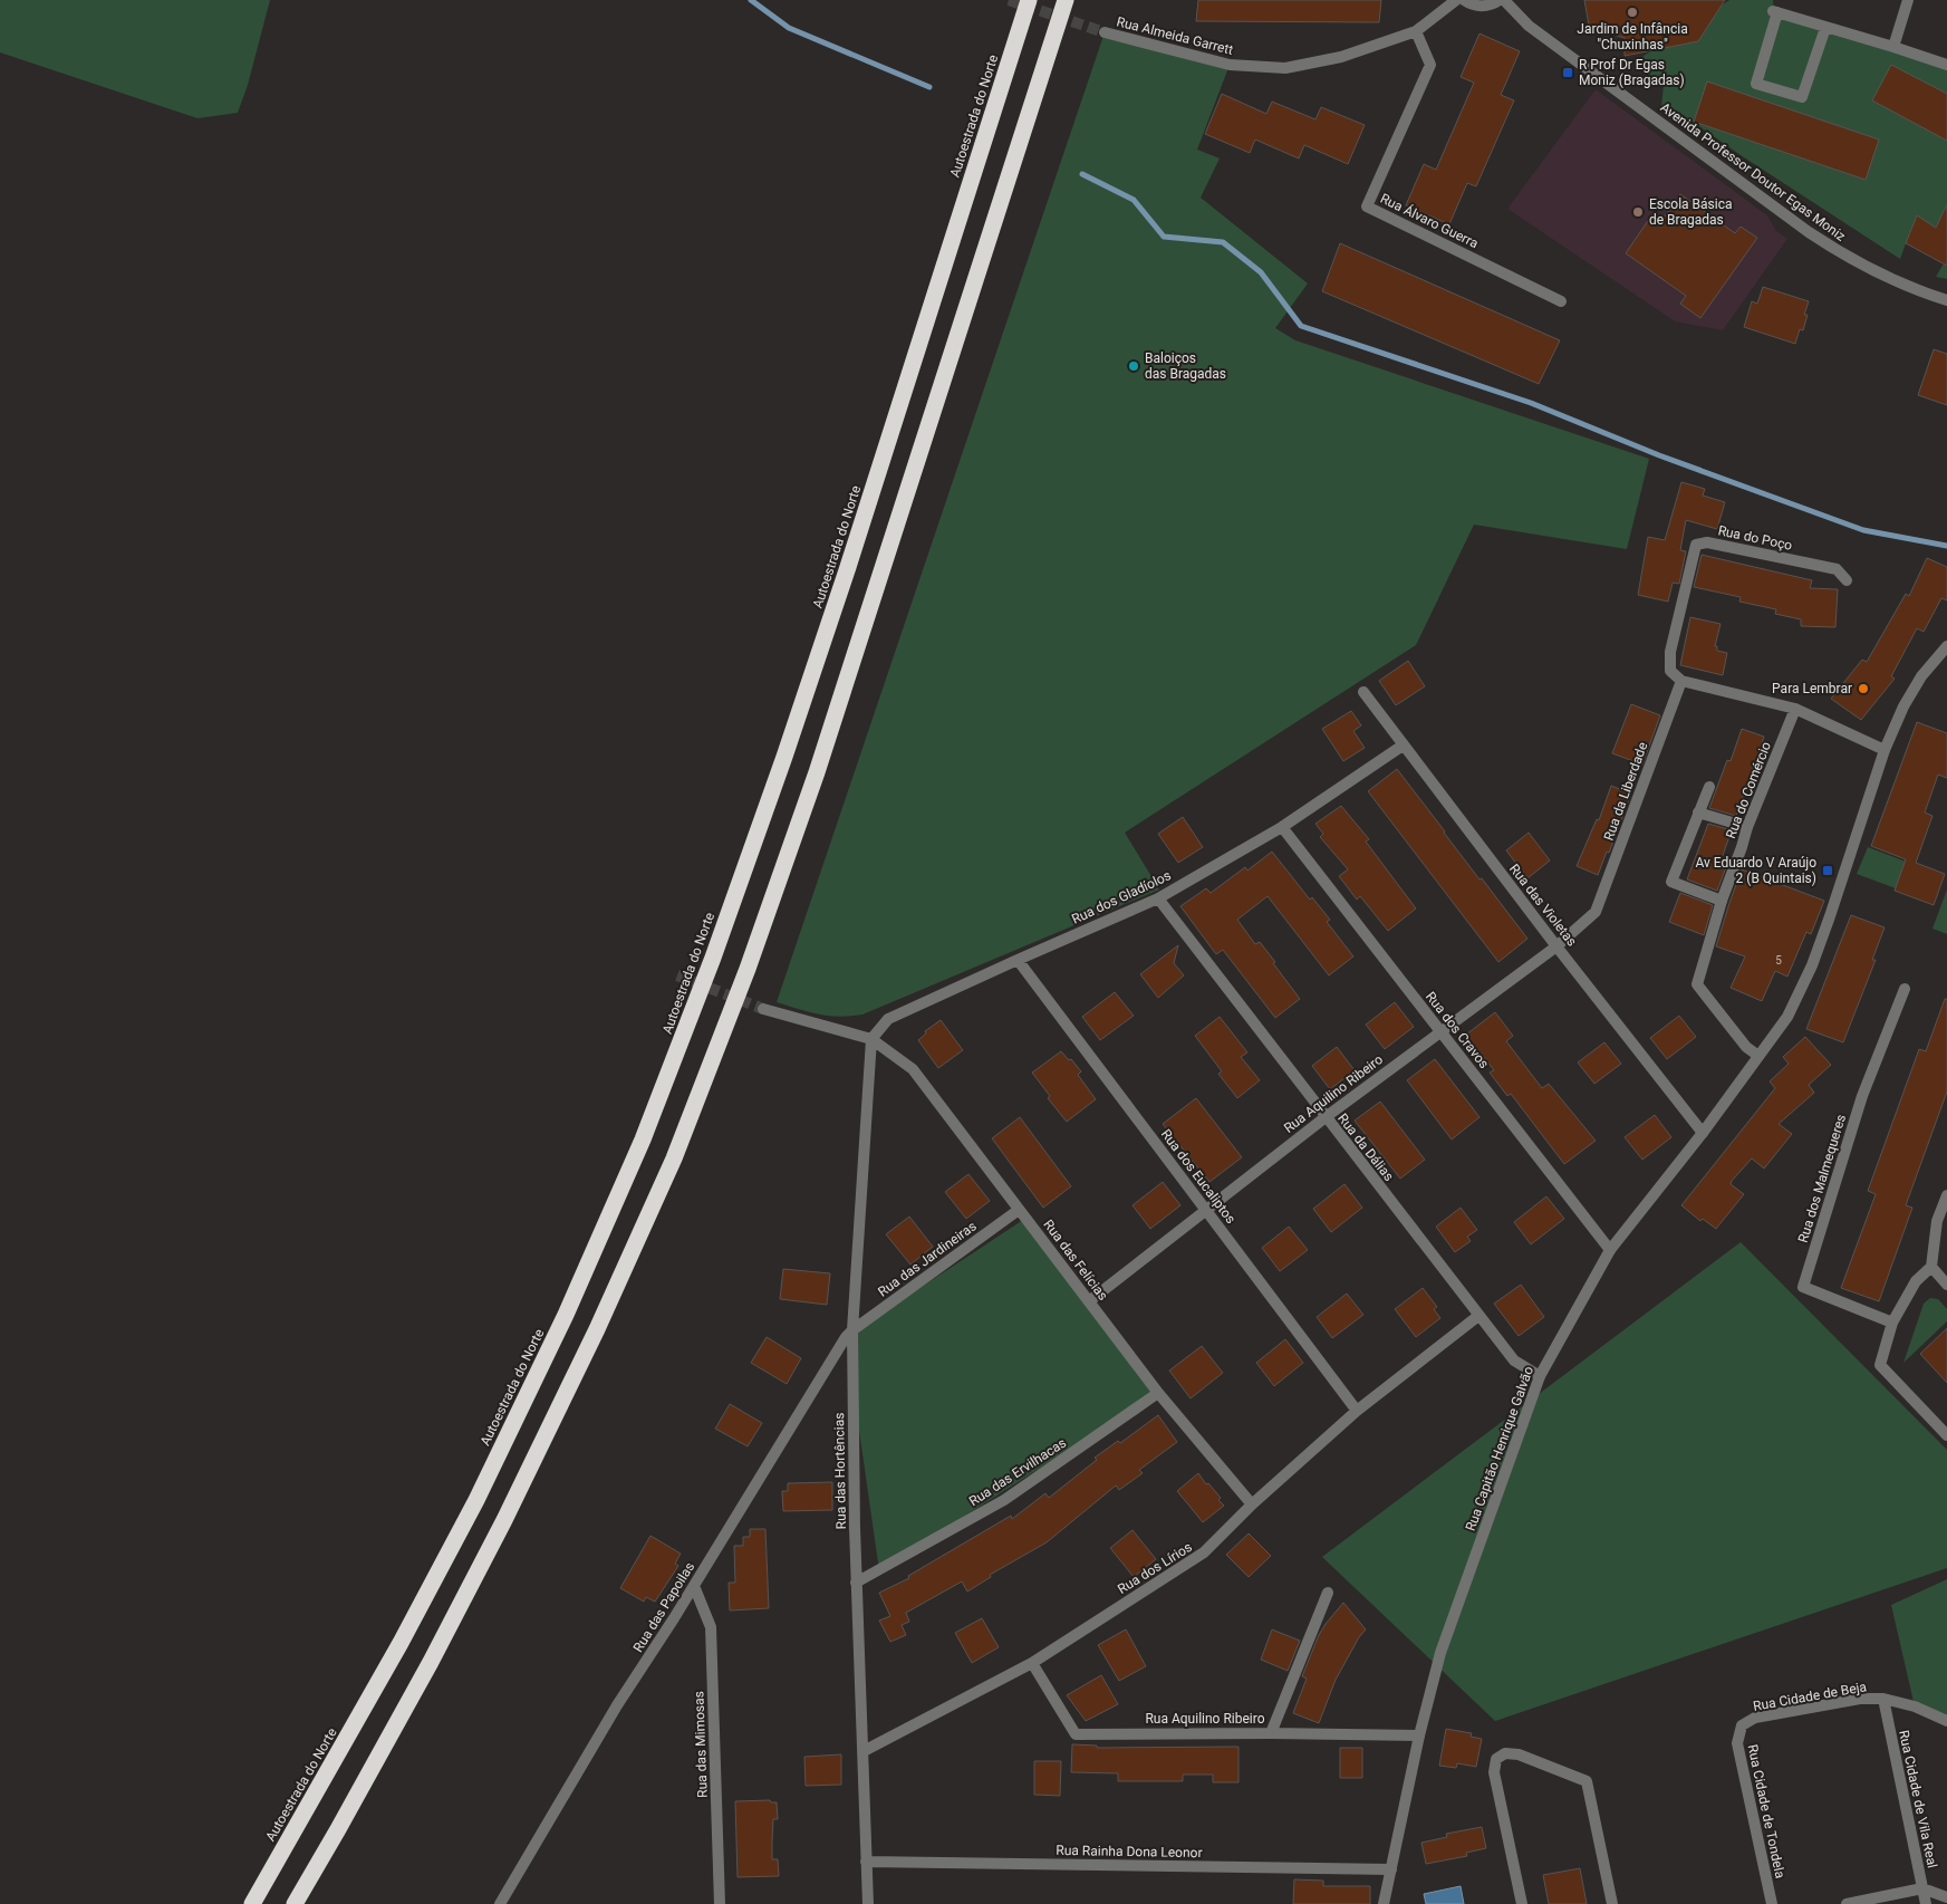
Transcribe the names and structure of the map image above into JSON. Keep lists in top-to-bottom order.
{
  "streets": {
    "highway": ["Autoestrada do Norte"],
    "street": [
      "Rua Almeida Garrett",
      "Avenida Professor Doutor Egas Moniz",
      "Rua Álvaro Guerra",
      "Rua do Poço",
      "Rua do Comércio",
      "Rua da Liberdade",
      "Rua dos Gladíolos",
      "Rua das Violetas",
      "Rua dos Cravos",
      "Rua Aquilino Ribeiro",
      "Rua da Dálias",
      "Rua dos Eucaliptos",
      "Rua dos Malmequeres",
      "Rua das Jardineiras",
      "Rua das Felícias",
      "Rua Capitão Henrique Galvão",
      "Rua das Hortências",
      "Rua das Ervilhacas",
      "Rua dos Lírios",
      "Rua das Papoilas",
      "Rua Cidade de Beja",
      "Rua das Mimosas",
      "Rua Cidade de Vila Real",
      "Rua Cidade de Tondela",
      "Rua Rainha Dona Leonor"
    ]
  },
  "crossings": [
    ["Rua Almeida Garrett", "Rua Álvaro Guerra"],
    ["Rua do Poço", "Rua da Liberdade"],
    ["Rua do Comércio", "Rua Capitão Henrique Galvão"],
    ["Rua da Liberdade", "Rua Aquilino Ribeiro"],
    ["Rua dos Gladíolos", "Rua das Violetas"],
    ["Rua dos Gladíolos", "Rua dos Cravos"],
    ["Rua dos Gladíolos", "Rua da Dálias"],
    ["Rua dos Gladíolos", "Rua dos Eucaliptos"],
    ["Rua dos Gladíolos", "Rua das Felícias"],
    ["Rua dos Gladíolos", "Rua das Hortências"],
    ["Rua das Violetas", "Rua Aquilino Ribeiro"],
    ["Rua das Violetas", "Rua Capitão Henrique Galvão"],
    ["Rua dos Cravos", "Rua Aquilino Ribeiro"],
    ["Rua dos Cravos", "Rua Capitão Henrique Galvão"],
    ["Rua Aquilino Ribeiro", "Rua da Dálias"],
    ["Rua Aquilino Ribeiro", "Rua dos Eucaliptos"],
    ["Rua Aquilino Ribeiro", "Rua das Felícias"],
    ["Rua Aquilino Ribeiro", "Rua Capitão Henrique Galvão"],
    ["Rua Aquilino Ribeiro", "Rua dos Lírios"],
    ["Rua da Dálias", "Rua Capitão Henrique Galvão"],
    ["Rua da Dálias", "Rua dos Lírios"],
    ["Rua dos Eucaliptos", "Rua dos Lírios"],
    ["Rua das Jardineiras", "Rua das Felícias"],
    ["Rua das Jardineiras", "Rua das Hortências"],
    ["Rua das Jardineiras", "Rua das Papoilas"],
    ["Rua das Felícias", "Rua das Hortências"],
    ["Rua das Felícias", "Rua das Ervilhacas"],
    ["Rua das Felícias", "Rua dos Lírios"],
    ["Rua Capitão Henrique Galvão", "Rua Rainha Dona Leonor"],
    ["Rua das Hortências", "Rua das Ervilhacas"],
    ["Rua das Hortências", "Rua dos Lírios"],
    ["Rua das Hortências", "Rua das Papoilas"],
    ["Rua das Hortências", "Rua Rainha Dona Leonor"],
    ["Rua das Papoilas", "Rua das Mimosas"],
    ["Rua Cidade de Beja", "Rua Cidade de Vila Real"],
    ["Rua Cidade de Beja", "Rua Cidade de Tondela"]
  ],
  "places": {
    "other": [
      "Jardim de Infância \"Chuxinhas\"",
      "Escola Básica de Bragadas",
      "Baloiços das Bragadas",
      "Para Lembrar"
    ],
    "transit": ["R Prof Dr Egas Moniz (Bragadas)", "Av Eduardo V Araújo 2 (B Quintais)"]
  },
  "house_numbers": ["5"]
}
